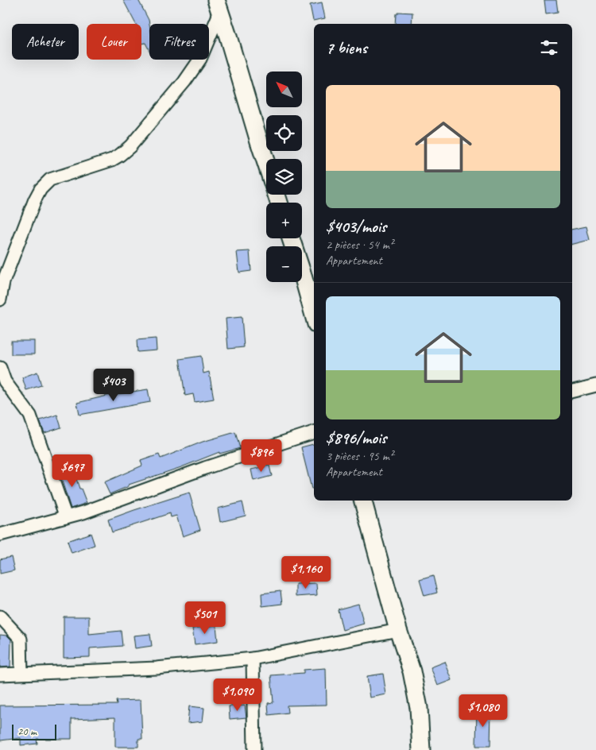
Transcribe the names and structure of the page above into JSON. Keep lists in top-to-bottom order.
{
  "scale_bar": "20 m",
  "north": "top left",
  "page": {
    "chip": ["Acheter", "Louer", "Filtres"],
    "heading": "7 biens",
    "map_buttons": ["+", "−"],
    "list": [
      {
        "name": "$403/mois",
        "note": "2 pièces · 54 m² · Appartement"
      },
      {
        "name": "$896/mois",
        "note": "3 pièces · 95 m² · Appartement"
      }
    ],
    "price": [
      "$403",
      "$896",
      "$697",
      "$1,160",
      "$501",
      "$1,090",
      "$1,080"
    ],
    "scale": "20 m"
  }
}
